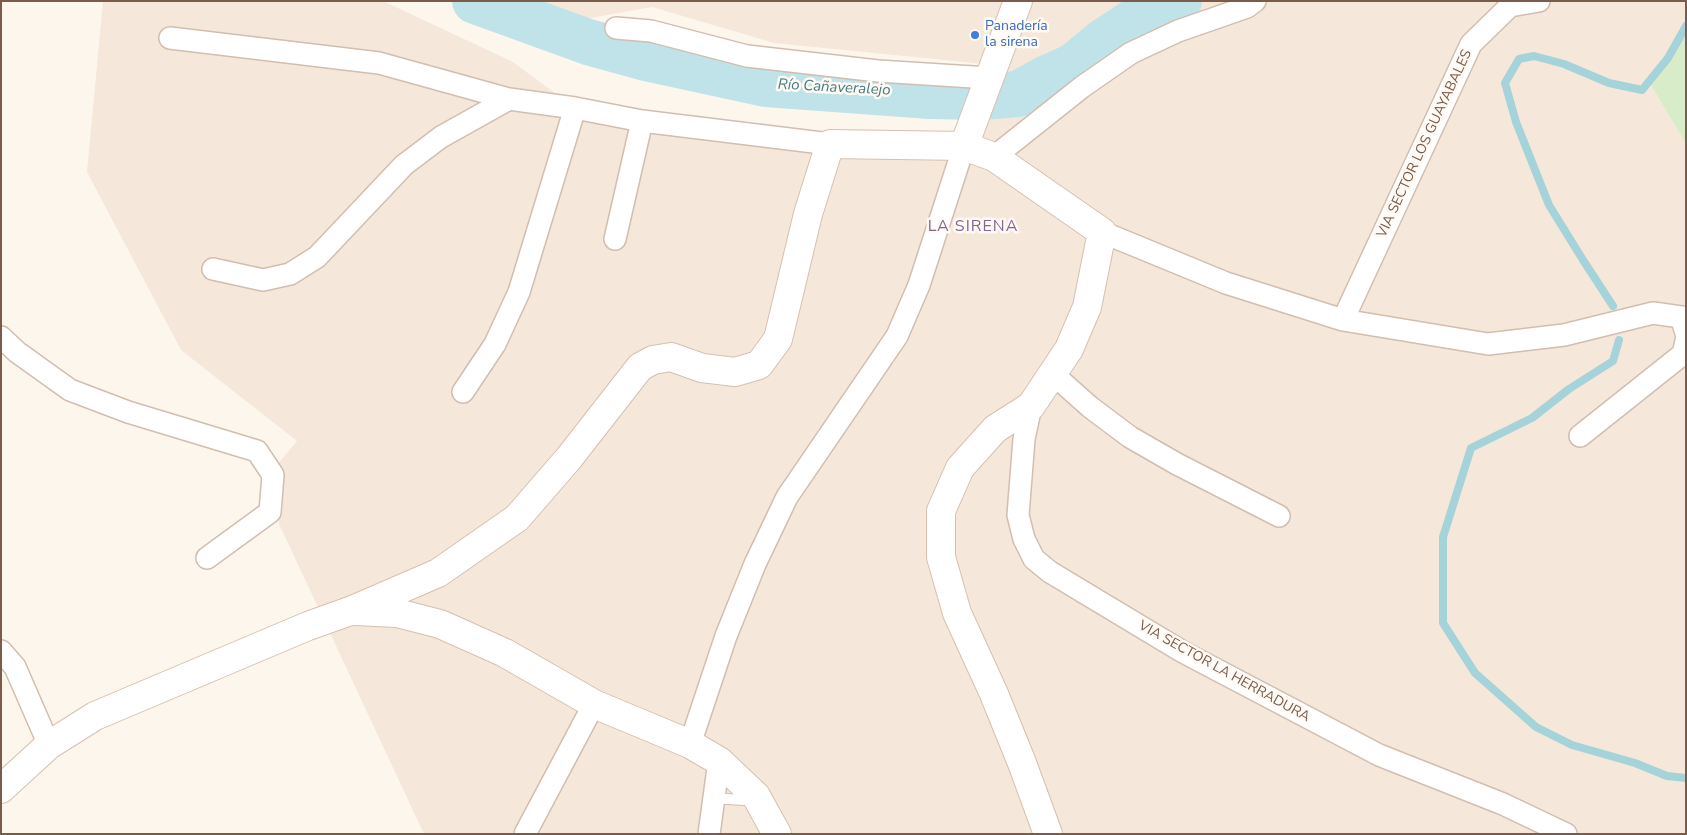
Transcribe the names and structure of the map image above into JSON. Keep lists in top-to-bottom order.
{
  "streets": {
    "street": ["VIA SECTOR LOS GUAYABALES", "VIA SECTOR LA HERRADURA"]
  },
  "districts": ["LA SIRENA"],
  "water": ["Río Cañaveralejo"],
  "places": ["Panadería la sirena"]
}
